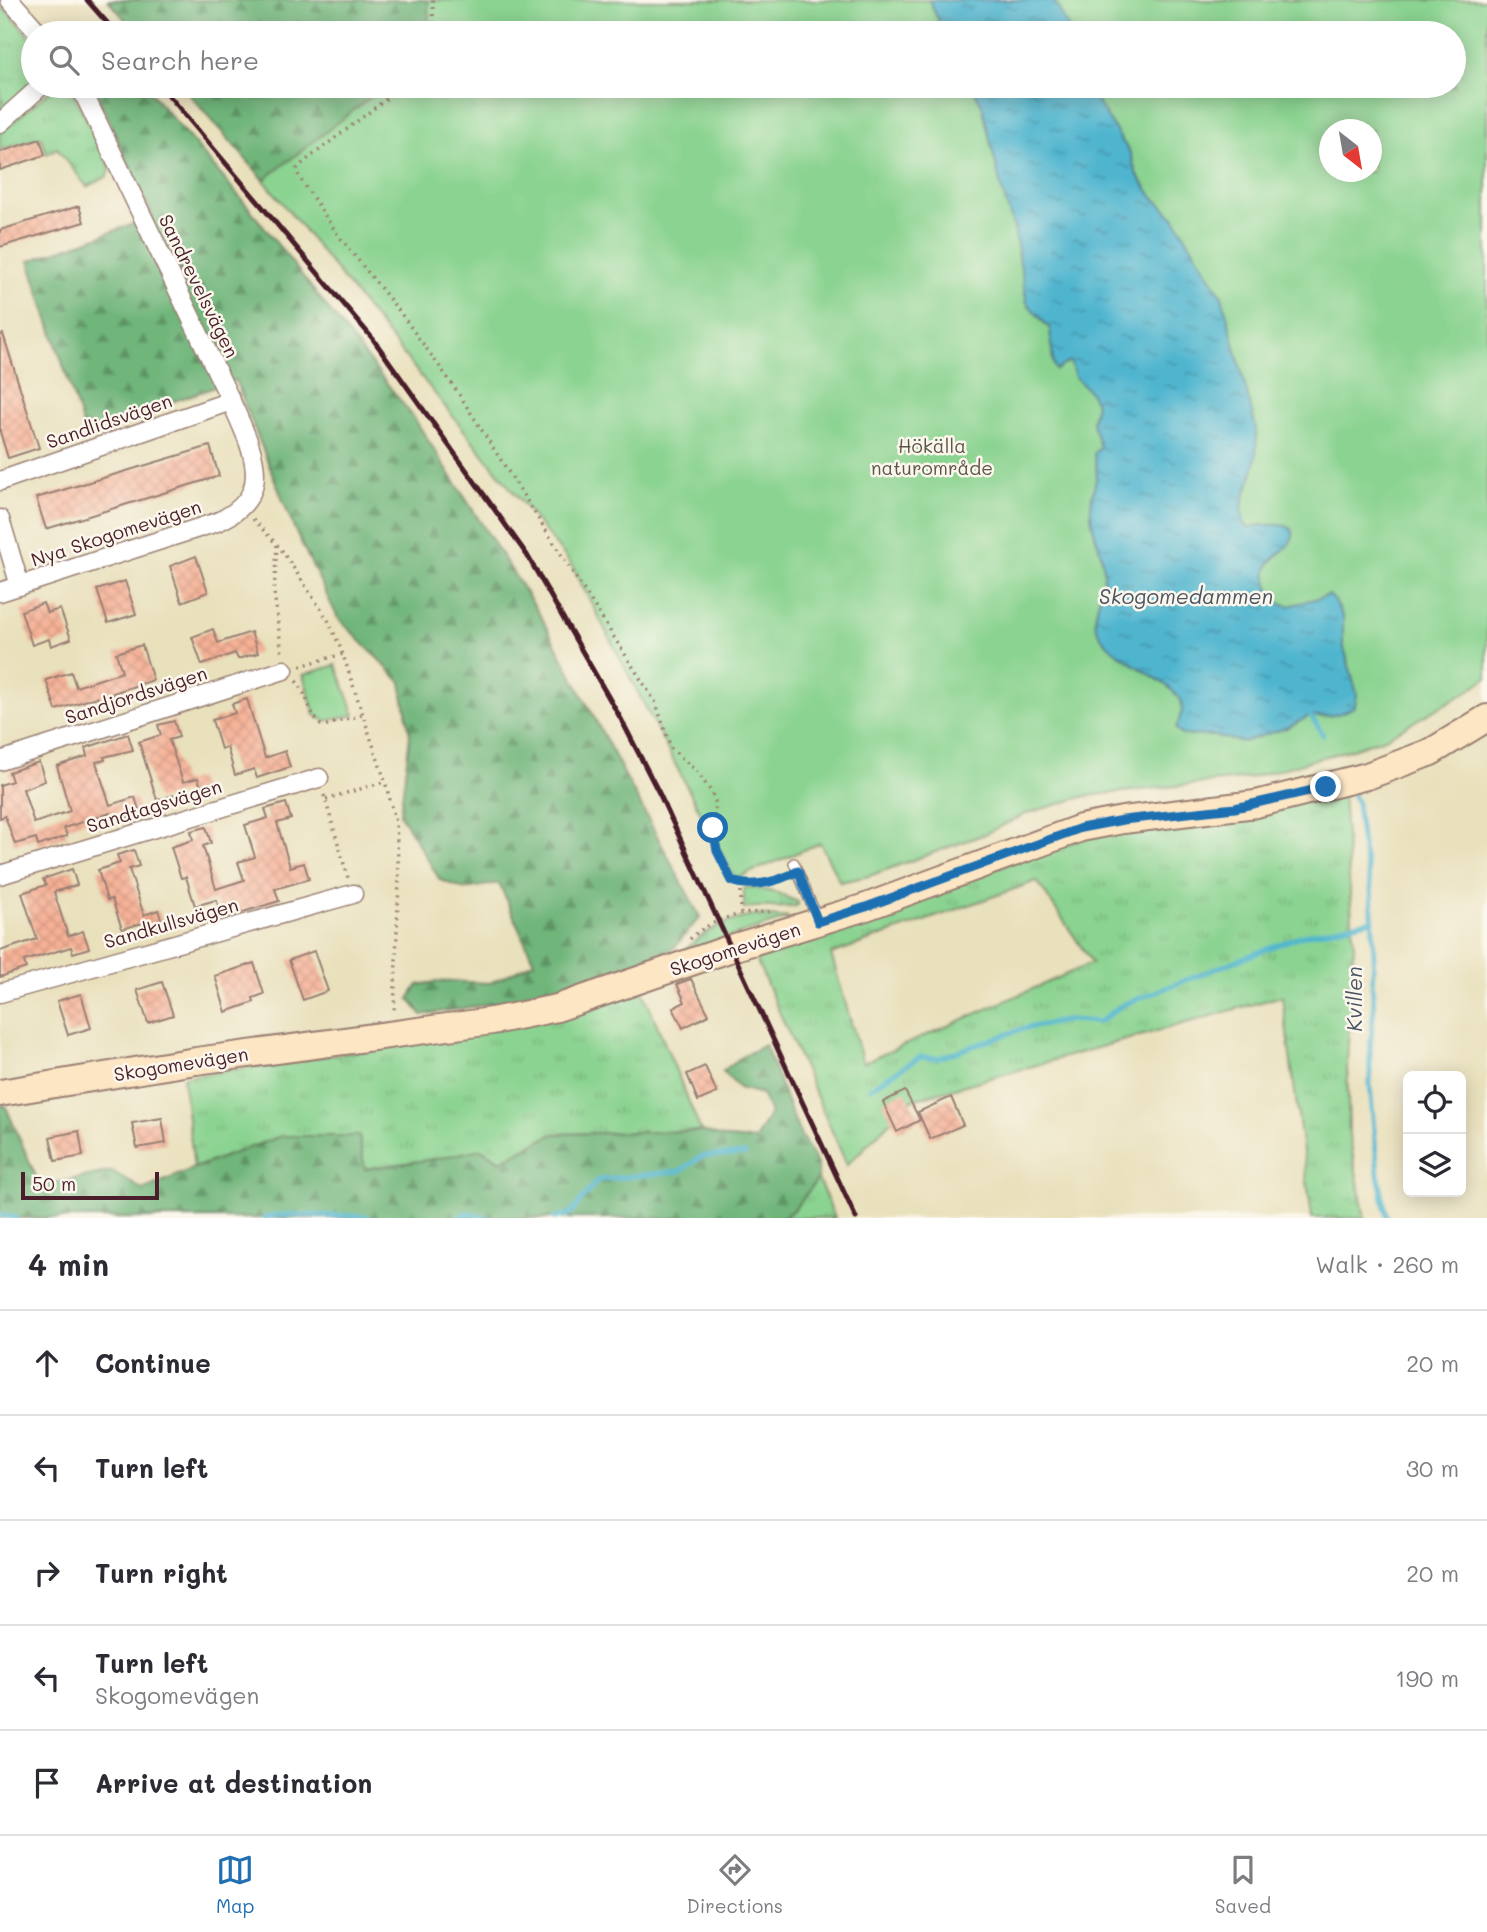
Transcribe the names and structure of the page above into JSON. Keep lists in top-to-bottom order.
{
  "streets": {
    "street": [
      "Sandrevelsvägen",
      "Sandlidsvägen",
      "Nya Skogomevägen",
      "Sandjordsvägen",
      "Sandtagsvägen",
      "Sandkullsvägen",
      "Skogomevägen"
    ]
  },
  "crossings": [
    ["Sandrevelsvägen", "Sandlidsvägen"],
    ["Sandrevelsvägen", "Nya Skogomevägen"]
  ],
  "water": ["Skogomedammen", "Kvillen"],
  "parks": ["Hökälla naturområde"],
  "scale_bar": "50 m",
  "north": "bottom right",
  "page": {
    "search": "Search here",
    "scale": "50 m",
    "heading": ["4 min", "Walk · 260 m"],
    "list": [
      ["Continue", "20 m"],
      ["Turn left", "30 m"],
      ["Turn right", "20 m"],
      ["Turn left", "Skogomevägen", "190 m"],
      "Arrive at destination"
    ],
    "nav": ["Map", "Directions", "Saved"]
  }
}
